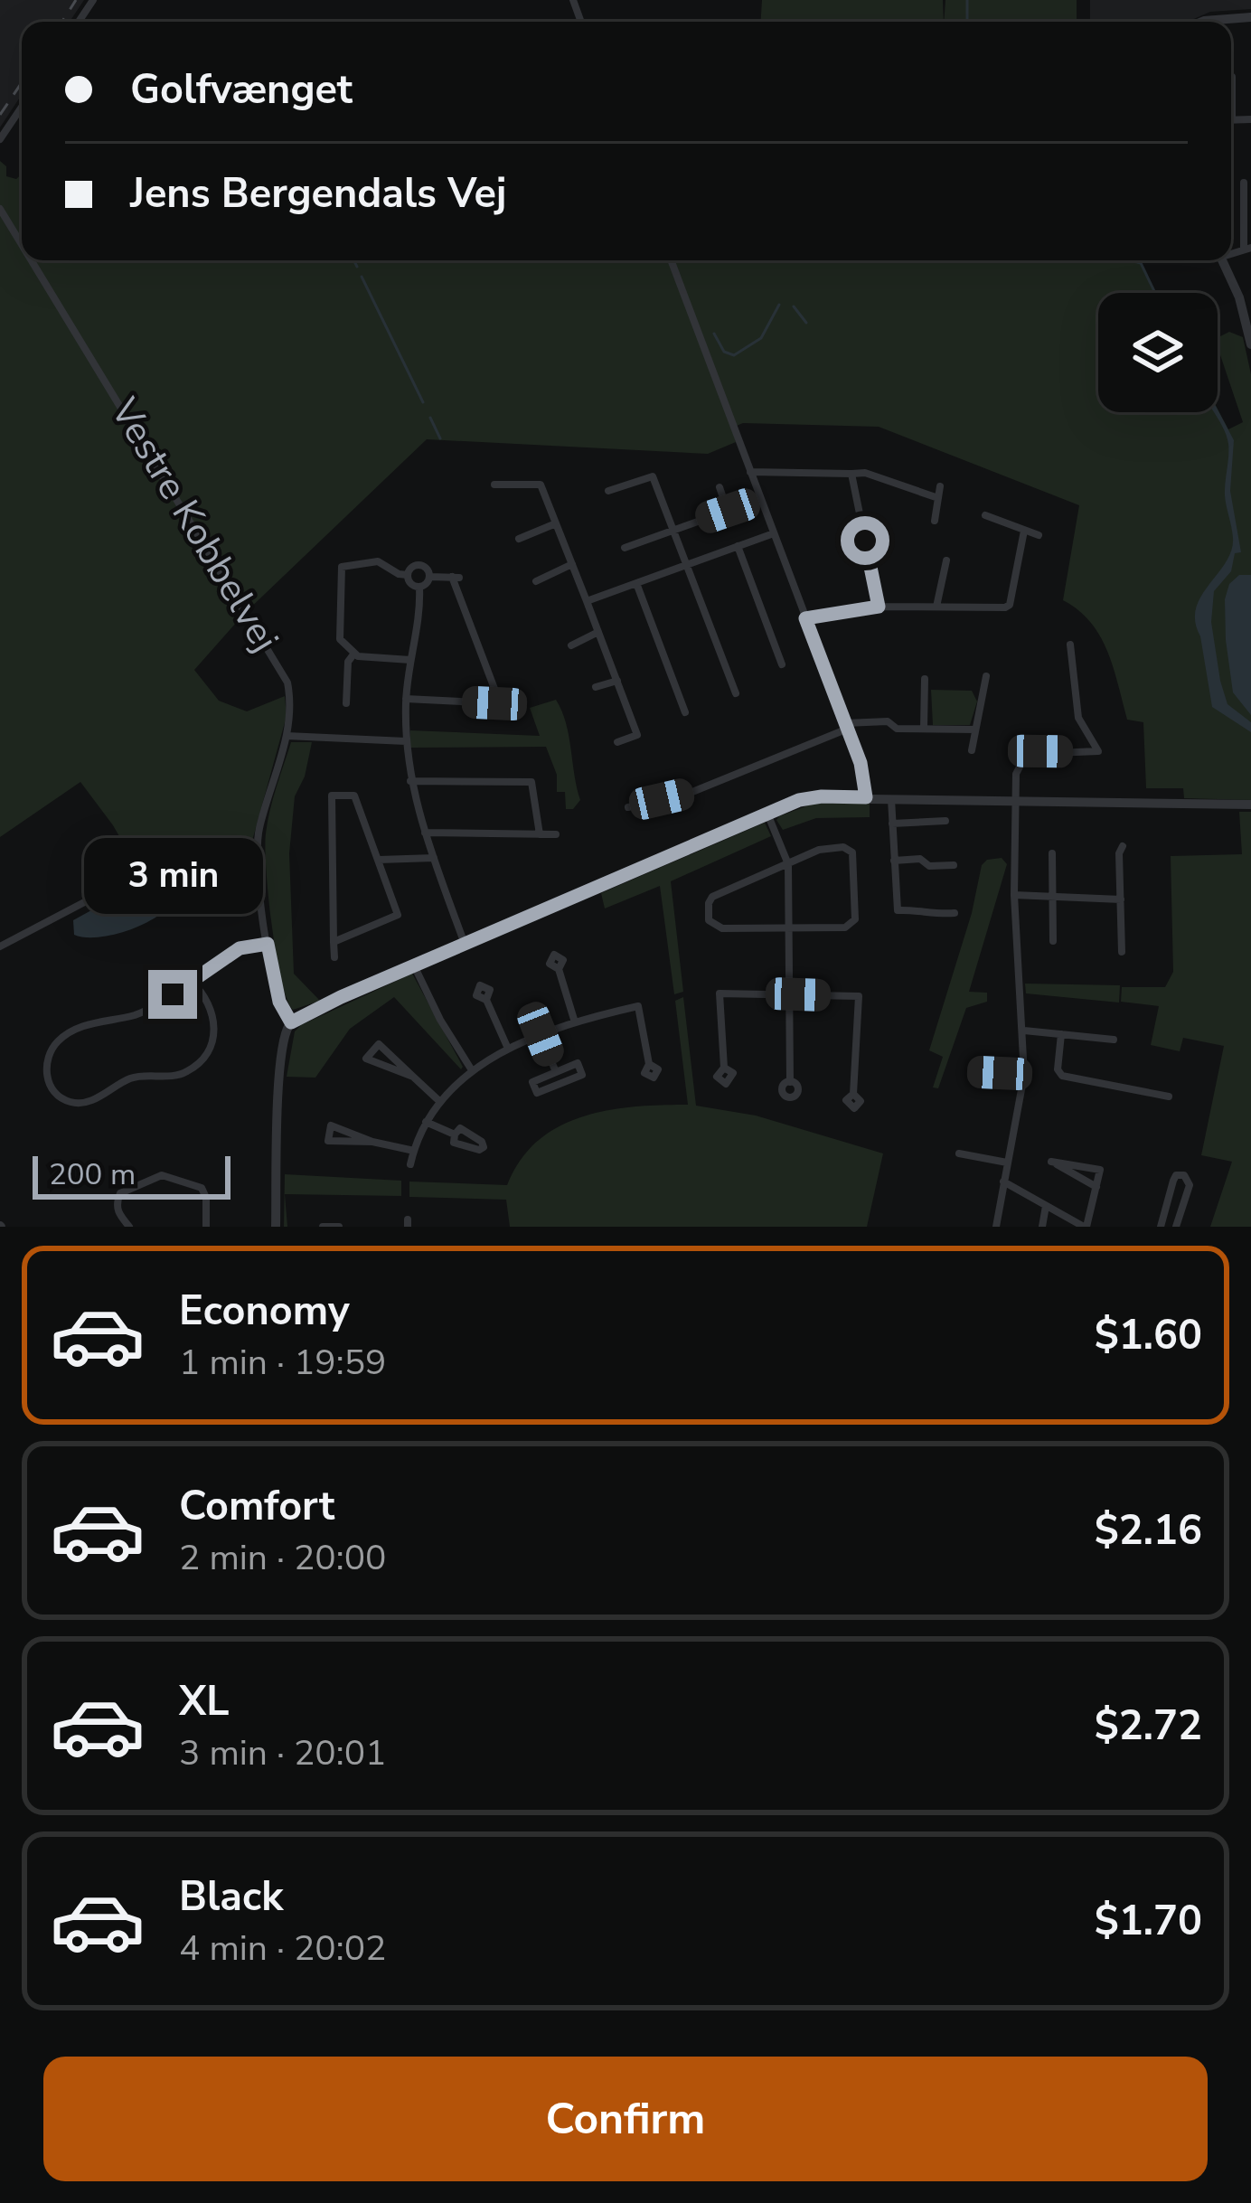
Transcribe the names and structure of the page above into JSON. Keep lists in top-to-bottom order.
{
  "streets": {
    "street": ["Vestre Kobbelvej"]
  },
  "scale_bar": "200 m",
  "page": {
    "banner": ["Golfvænget", "Jens Bergendals Vej"],
    "bubble": "3 min",
    "scale": "200 m",
    "list": [
      {
        "name": "Economy",
        "note": "1 min · 19:59",
        "value": "$1.60"
      },
      {
        "name": "Comfort",
        "note": "2 min · 20:00",
        "value": "$2.16"
      },
      {
        "name": "XL",
        "note": "3 min · 20:01",
        "value": "$2.72"
      },
      {
        "name": "Black",
        "note": "4 min · 20:02",
        "value": "$1.70"
      }
    ],
    "buttons": "Confirm"
  }
}
